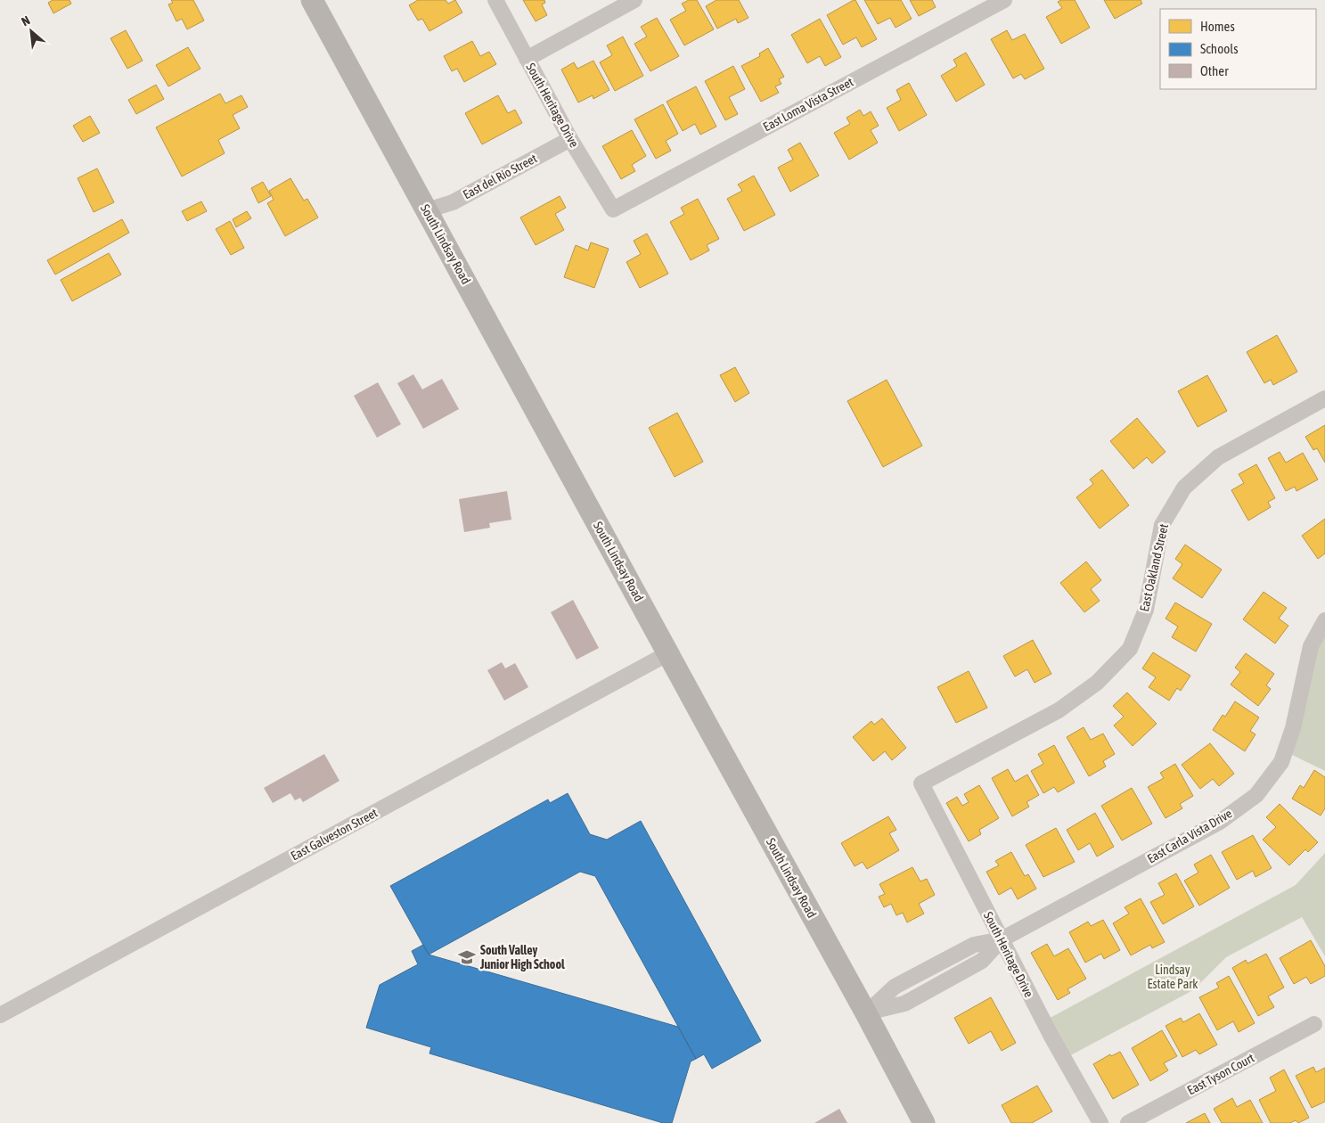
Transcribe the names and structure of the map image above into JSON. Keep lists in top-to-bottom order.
{
  "streets": {
    "main road": ["South Lindsay Road"],
    "street": [
      "East Loma Vista Street",
      "South Heritage Drive",
      "East del Rio Street",
      "East Oakland Street",
      "East Galveston Street",
      "East Carla Vista Drive",
      "East Tyson Court"
    ]
  },
  "crossings": [
    ["East Loma Vista Street", "South Heritage Drive"],
    ["South Heritage Drive", "East del Rio Street"],
    ["South Heritage Drive", "East Oakland Street"],
    ["South Heritage Drive", "East Carla Vista Drive"],
    ["East del Rio Street", "South Lindsay Road"],
    ["South Lindsay Road", "East Galveston Street"],
    ["South Lindsay Road", "East Carla Vista Drive"]
  ],
  "parks": ["Lindsay Estate Park"],
  "places": {
    "school or university": ["South Valley Junior High School"]
  },
  "legend": ["Homes", "Schools", "Other"],
  "north": "top left"
}
